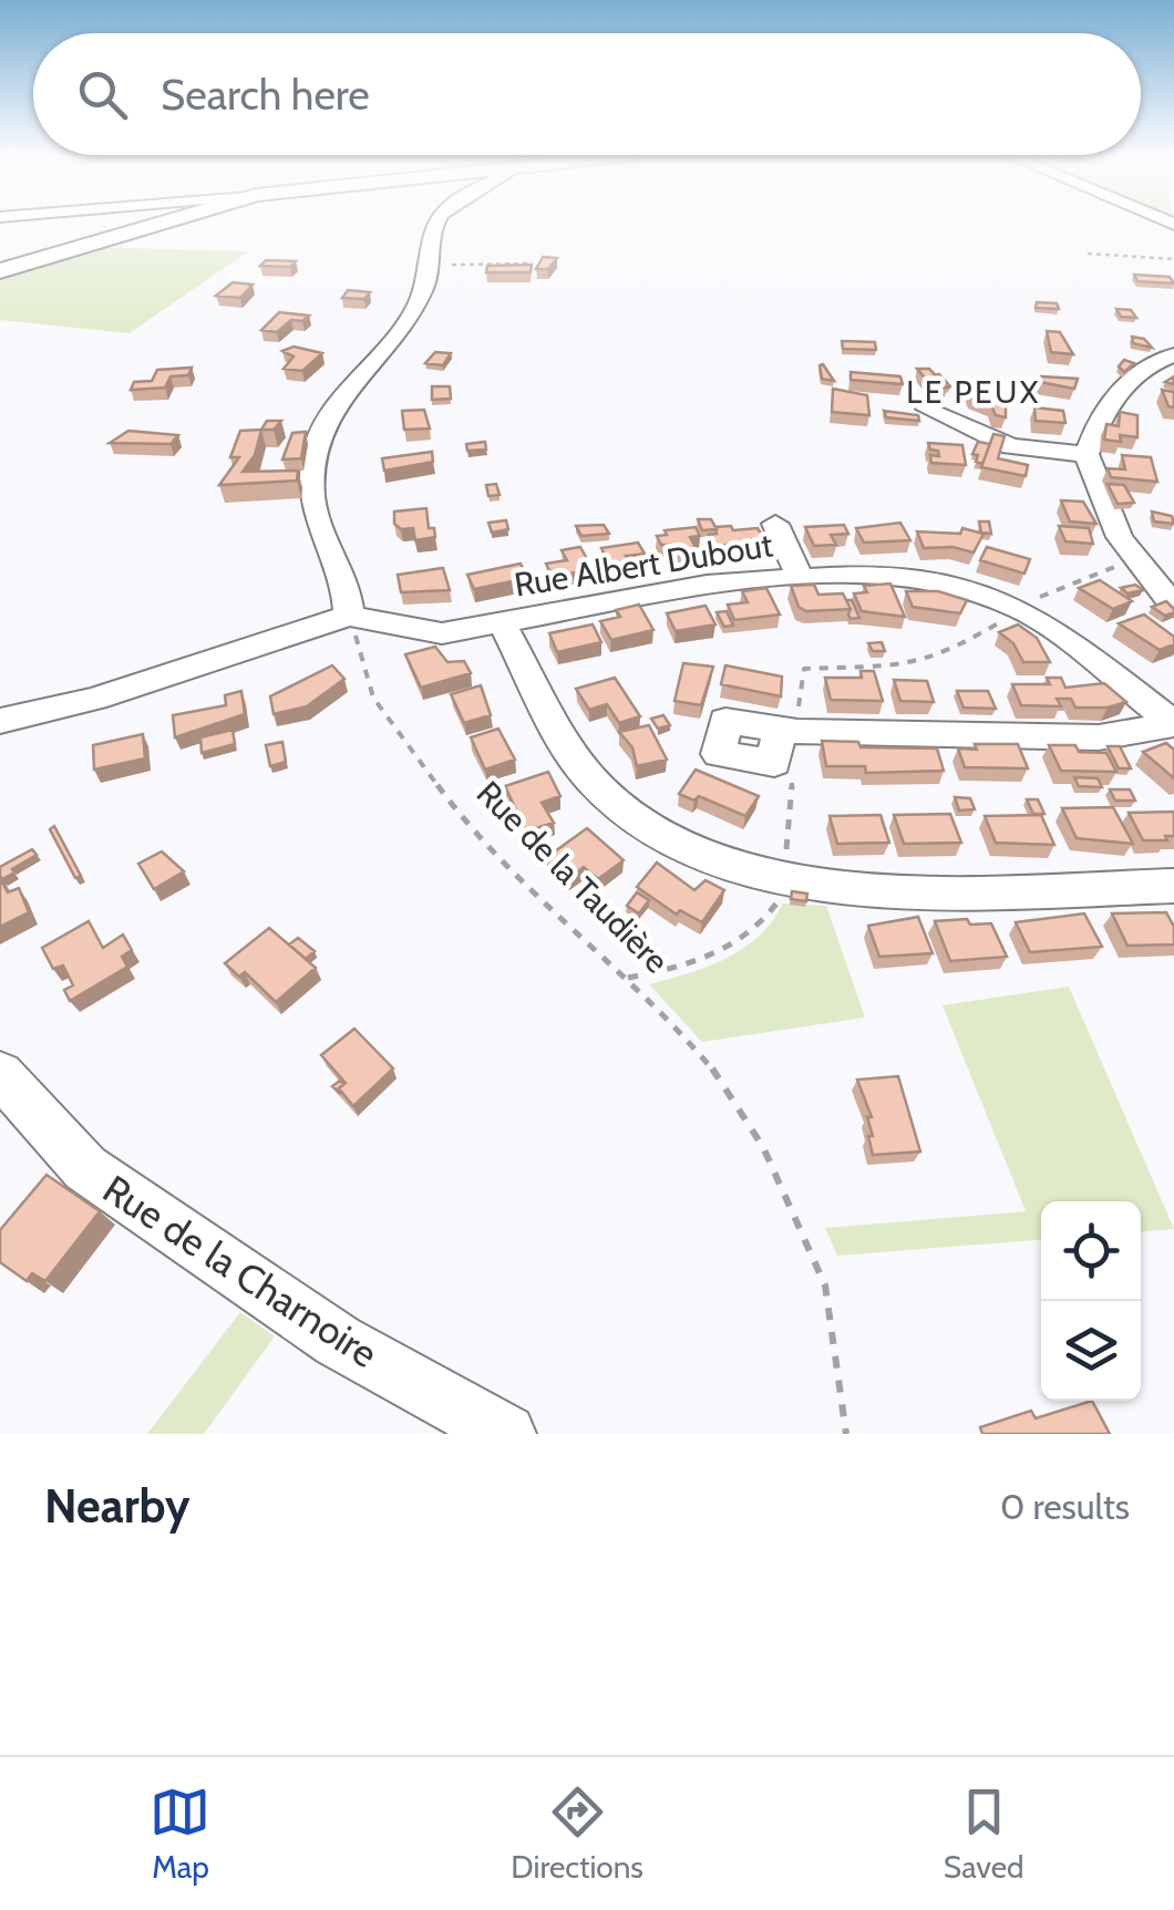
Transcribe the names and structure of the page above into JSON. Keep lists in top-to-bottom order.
{
  "streets": {
    "street": ["Rue Albert Dubout", "Rue de la Charnoire"],
    "path": ["Rue de la Taudière"]
  },
  "crossings": [
    ["Rue Albert Dubout", "Rue de la Taudière"]
  ],
  "districts": ["LE PEUX"],
  "page": {
    "search": "Search here",
    "heading": ["Nearby", "0 results"],
    "nav": ["Map", "Directions", "Saved"]
  }
}
